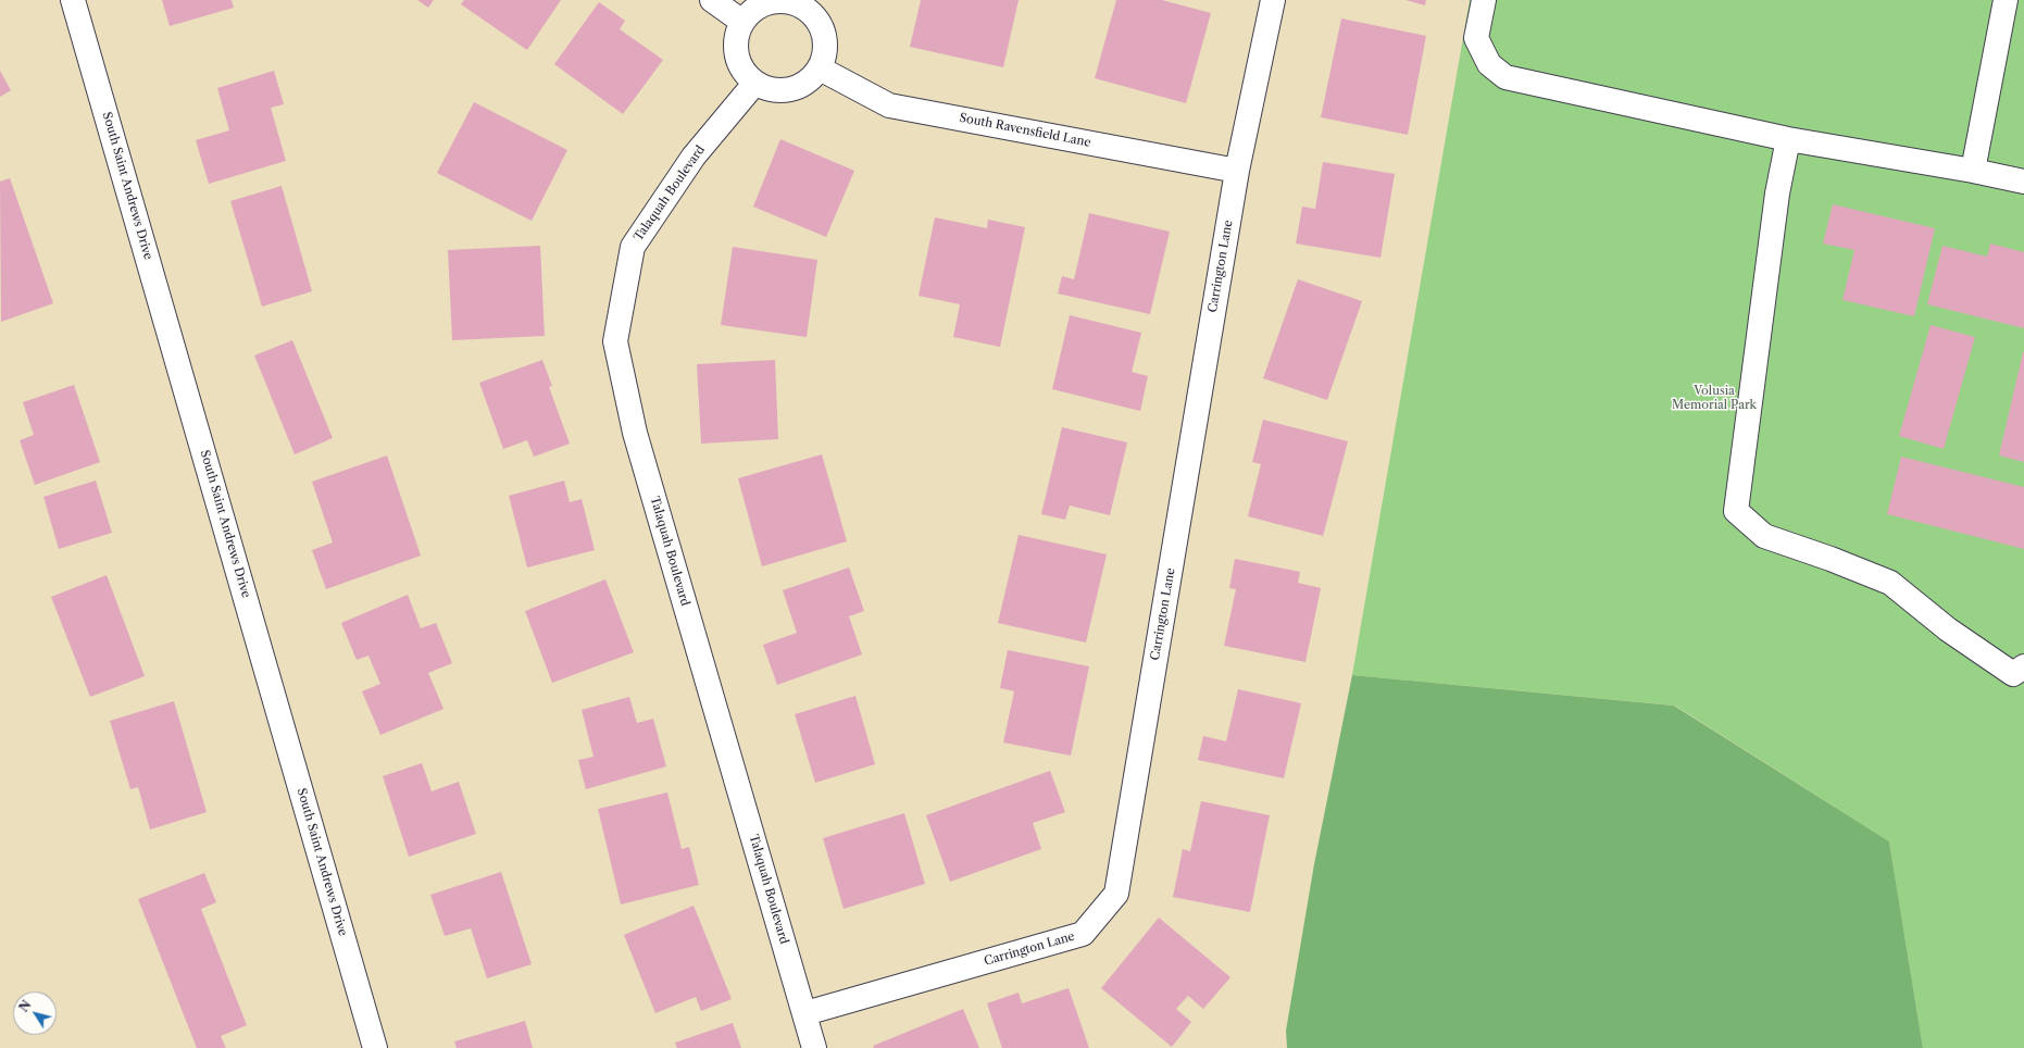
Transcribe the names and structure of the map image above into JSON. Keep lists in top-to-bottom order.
{
  "streets": {
    "street": [
      "South Ravensfield Lane",
      "South Saint Andrews Drive",
      "Talaquah Boulevard",
      "Carrington Lane"
    ]
  },
  "crossings": [
    ["South Ravensfield Lane", "Talaquah Boulevard"],
    ["South Ravensfield Lane", "Carrington Lane"],
    ["Talaquah Boulevard", "Carrington Lane"]
  ],
  "parks": ["Volusia Memorial Park"],
  "north": "top left"
}
